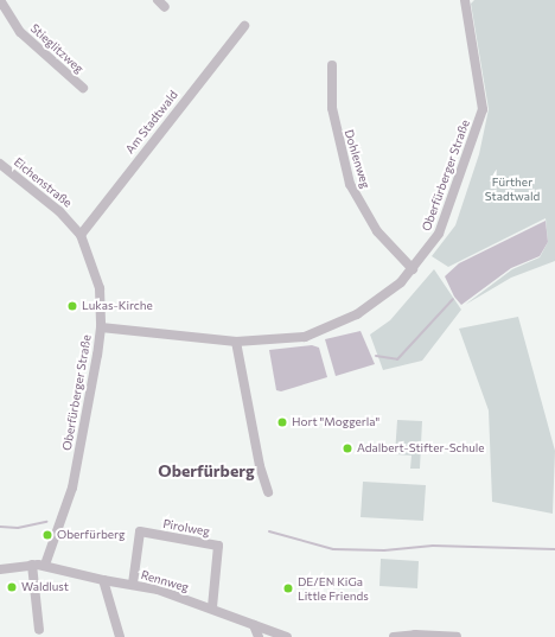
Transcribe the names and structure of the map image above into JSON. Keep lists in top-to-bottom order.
{
  "streets": {
    "street": [
      "Stieglitzweg",
      "Am Stadtwald",
      "Dohlenweg",
      "Oberfürberger Straße",
      "Eichenstraße",
      "Pirolweg",
      "Rennweg"
    ]
  },
  "crossings": [
    ["Am Stadtwald", "Eichenstraße"],
    ["Dohlenweg", "Oberfürberger Straße"],
    ["Oberfürberger Straße", "Eichenstraße"],
    ["Oberfürberger Straße", "Rennweg"],
    ["Pirolweg", "Rennweg"]
  ],
  "districts": ["Oberfürberg"],
  "parks": ["Fürther Stadtwald"],
  "places": [
    "Lukas-Kirche",
    "Hort \"Moggerla\"",
    "Adalbert-Stifter-Schule",
    "Oberfürberg",
    "Waldlust",
    "DE/EN KiGa Little Friends"
  ]
}
